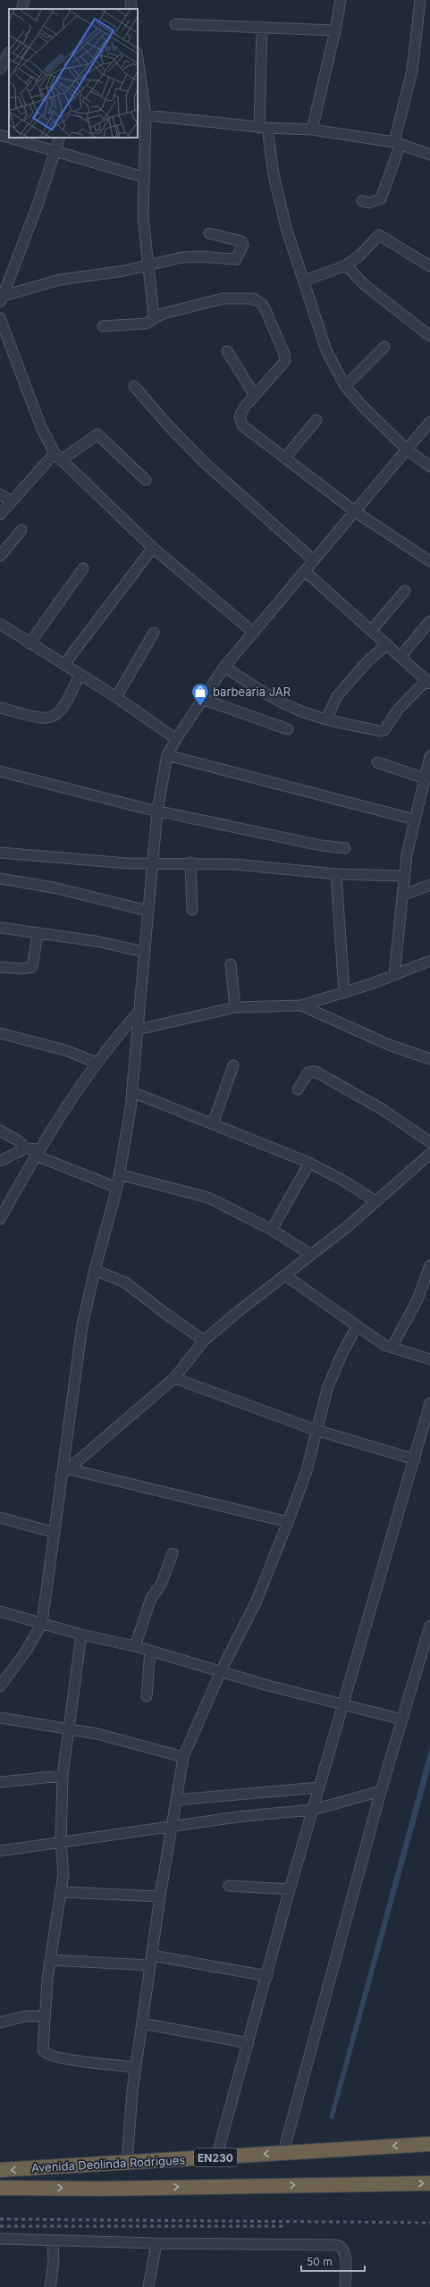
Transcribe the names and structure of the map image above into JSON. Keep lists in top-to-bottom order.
{
  "streets": {
    "highway": ["EN230", "Avenida Deolinda Rodrigues"]
  },
  "places": {
    "shop": ["barbearia JAR"]
  },
  "scale_bar": "50 m"
}
